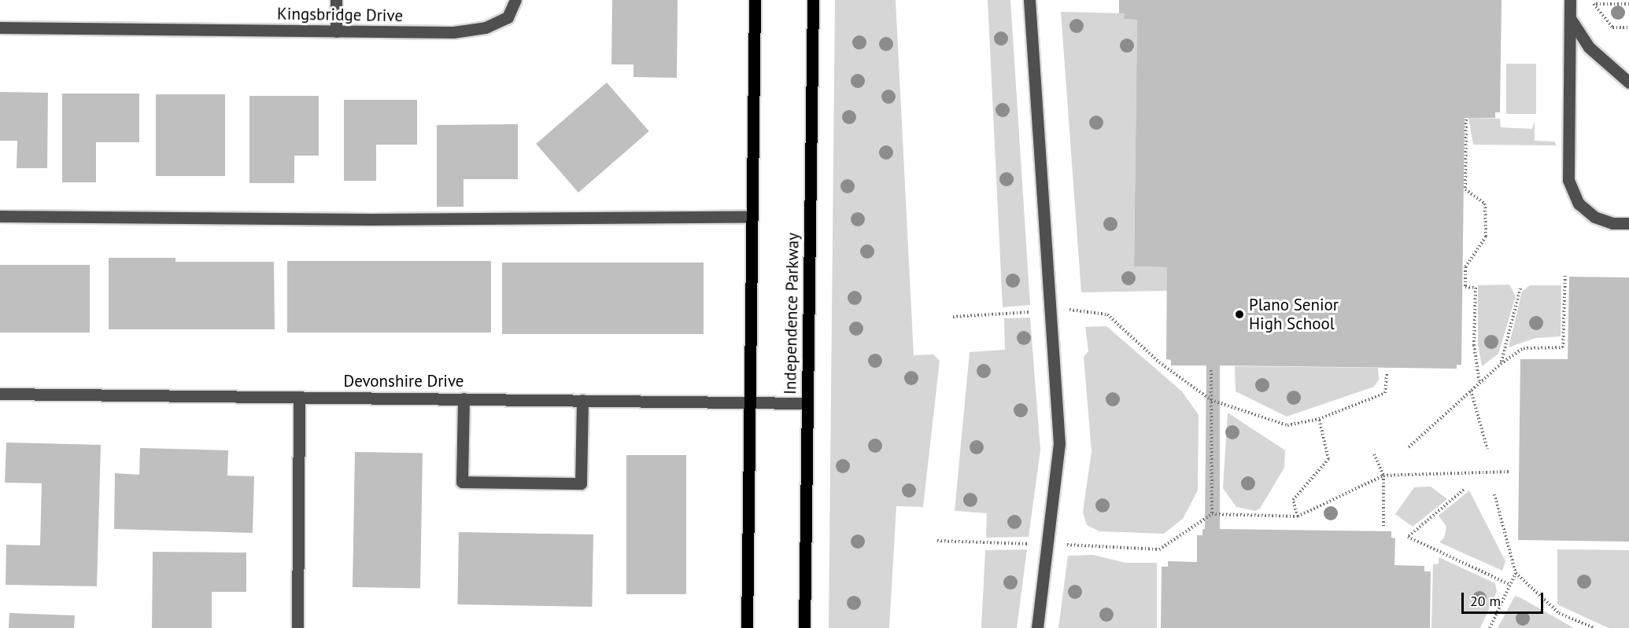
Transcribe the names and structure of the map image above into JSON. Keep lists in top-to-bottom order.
{
  "streets": {
    "main road": ["Independence Parkway"],
    "street": ["Kingsbridge Drive", "Devonshire Drive"]
  },
  "crossings": [
    ["Independence Parkway", "Devonshire Drive"]
  ],
  "places": ["Plano Senior High School"],
  "scale_bar": "20 m"
}
